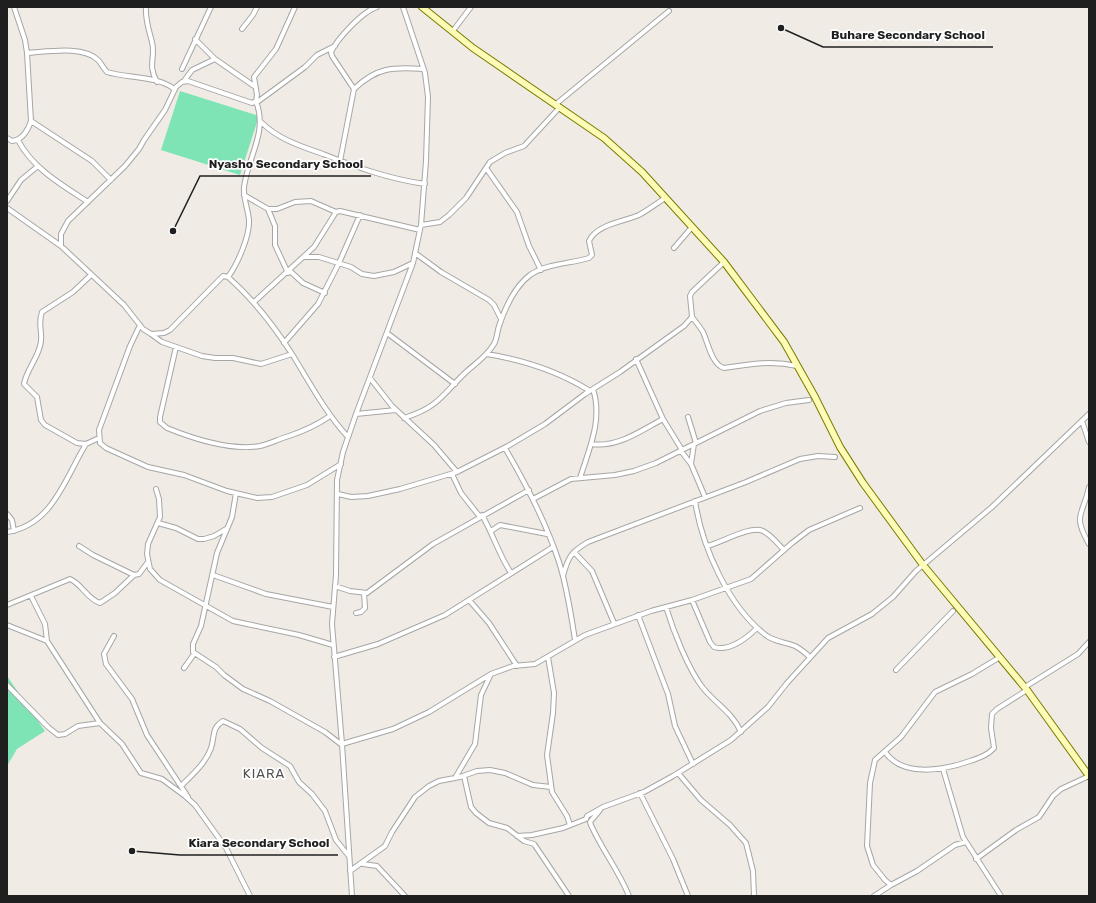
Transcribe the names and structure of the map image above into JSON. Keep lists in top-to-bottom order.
{
  "districts": ["KIARA"],
  "places": ["Buhare Secondary School", "Nyasho Secondary School", "Kiara Secondary School"]
}
